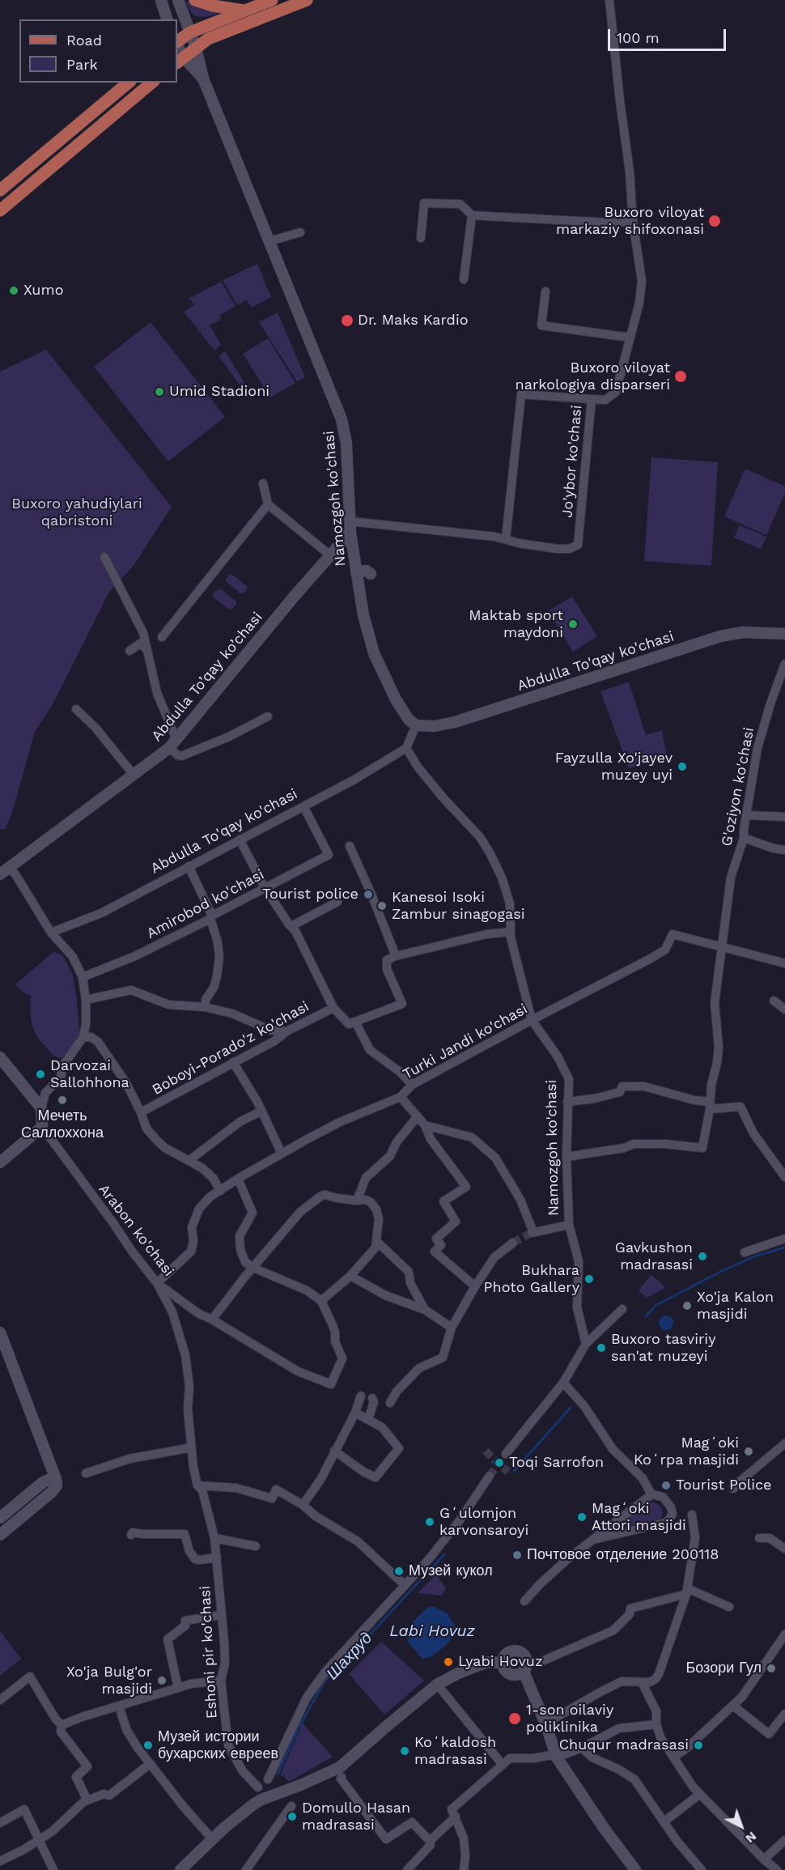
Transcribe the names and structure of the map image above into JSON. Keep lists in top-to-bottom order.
{
  "streets": {
    "street": [
      "Jo'ybor ko'chasi",
      "Namozgoh ko'chasi",
      "Abdulla To'qay ko'chasi",
      "Abdulla To’qay ko’chasi",
      "G'oziyon ko'chasi",
      "Amirobod ko'chasi",
      "Turki Jandi ko'chasi",
      "Boboyi-Porado'z ko'chasi",
      "Arabon ko'chasi",
      "Eshoni pir ko'chasi"
    ]
  },
  "crossings": [
    ["Jo'ybor ko'chasi", "Namozgoh ko'chasi"],
    ["Jo'ybor ko'chasi", "Abdulla To’qay ko’chasi"],
    ["Namozgoh ko'chasi", "Abdulla To'qay ko'chasi"],
    ["Namozgoh ko'chasi", "Abdulla To’qay ko’chasi"],
    ["Namozgoh ko'chasi", "G'oziyon ko'chasi"],
    ["Namozgoh ko'chasi", "Turki Jandi ko'chasi"],
    ["Abdulla To'qay ko'chasi", "Amirobod ko'chasi"],
    ["G'oziyon ko'chasi", "Turki Jandi ko'chasi"],
    ["Turki Jandi ko'chasi", "Arabon ko'chasi"],
    ["Turki Jandi ko'chasi", "Eshoni pir ko'chasi"],
    ["Arabon ko'chasi", "Eshoni pir ko'chasi"]
  ],
  "water": ["Labi Hovuz", "Шахруд"],
  "parks": ["Buxoro yahudiylari qabristoni"],
  "places": [
    "Buxoro viloyat markaziy shifoxonasi",
    "Xumo",
    "Dr. Maks Kardio",
    "Buxoro viloyat narkologiya disparseri",
    "Umid Stadioni",
    "Maktab sport maydoni",
    "Fayzulla Xo'jayev muzey uyi",
    "Tourist police",
    "Kanesoi Isoki Zambur sinagogasi",
    "Darvozai Sallohhona",
    "Мечеть Саллоххона",
    "Gavkushon madrasasi",
    "Bukhara Photo Gallery",
    "Xo'ja Kalon masjidi",
    "Buxoro tasviriy san'at muzeyi",
    "Magʻoki Koʻrpa masjidi",
    "Toqi Sarrofon",
    "Tourist Police",
    "Magʻoki Attori masjidi",
    "Gʻulomjon karvonsaroyi",
    "Почтовое отделение 200118",
    "Музей кукол",
    "Lyabi Hovuz",
    "Бозори Гул",
    "Xo'ja Bulg'or masjidi",
    "1-son oilaviy poliklinika",
    "Музей истории бухарских евреев",
    "Chuqur madrasasi",
    "Koʻkaldosh madrasasi",
    "Domullo Hasan madrasasi"
  ],
  "legend": ["Road", "Park"],
  "scale_bar": "100 m",
  "north": "bottom right"
}
